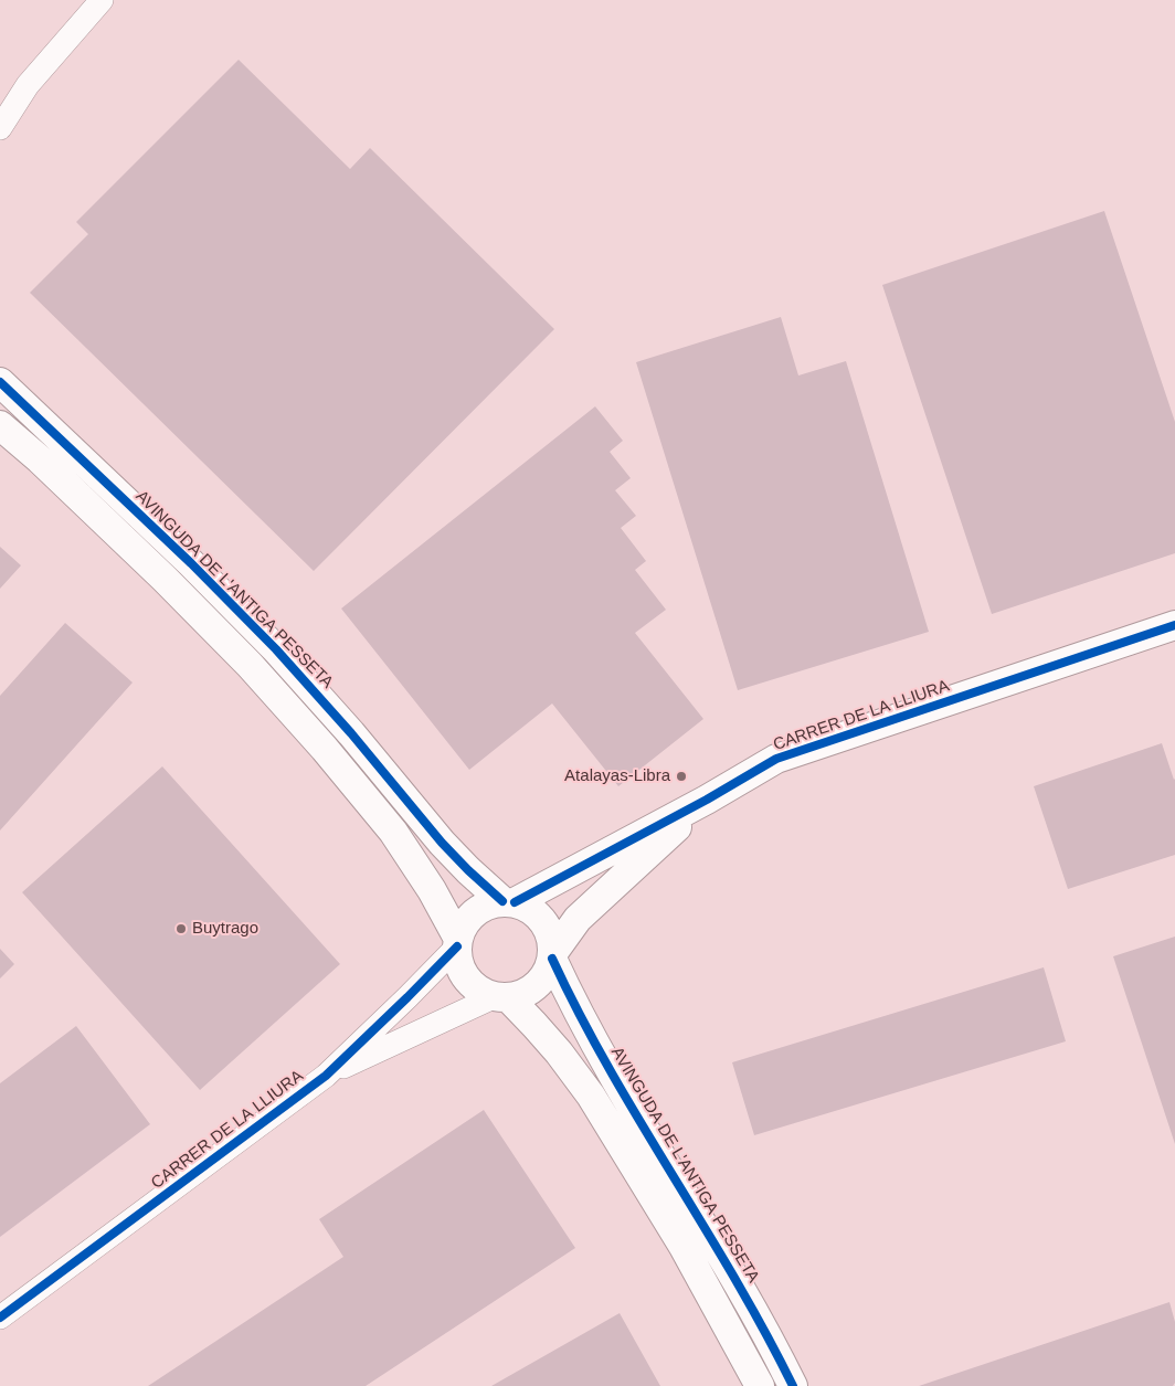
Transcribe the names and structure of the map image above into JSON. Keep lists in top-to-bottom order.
{
  "streets": {
    "street": ["AVINGUDA DE L'ANTIGA PESSETA", "CARRER DE LA LLIURA"]
  },
  "crossings": [
    ["AVINGUDA DE L'ANTIGA PESSETA", "CARRER DE LA LLIURA"]
  ],
  "places": ["Atalayas-Libra", "Buytrago"]
}
